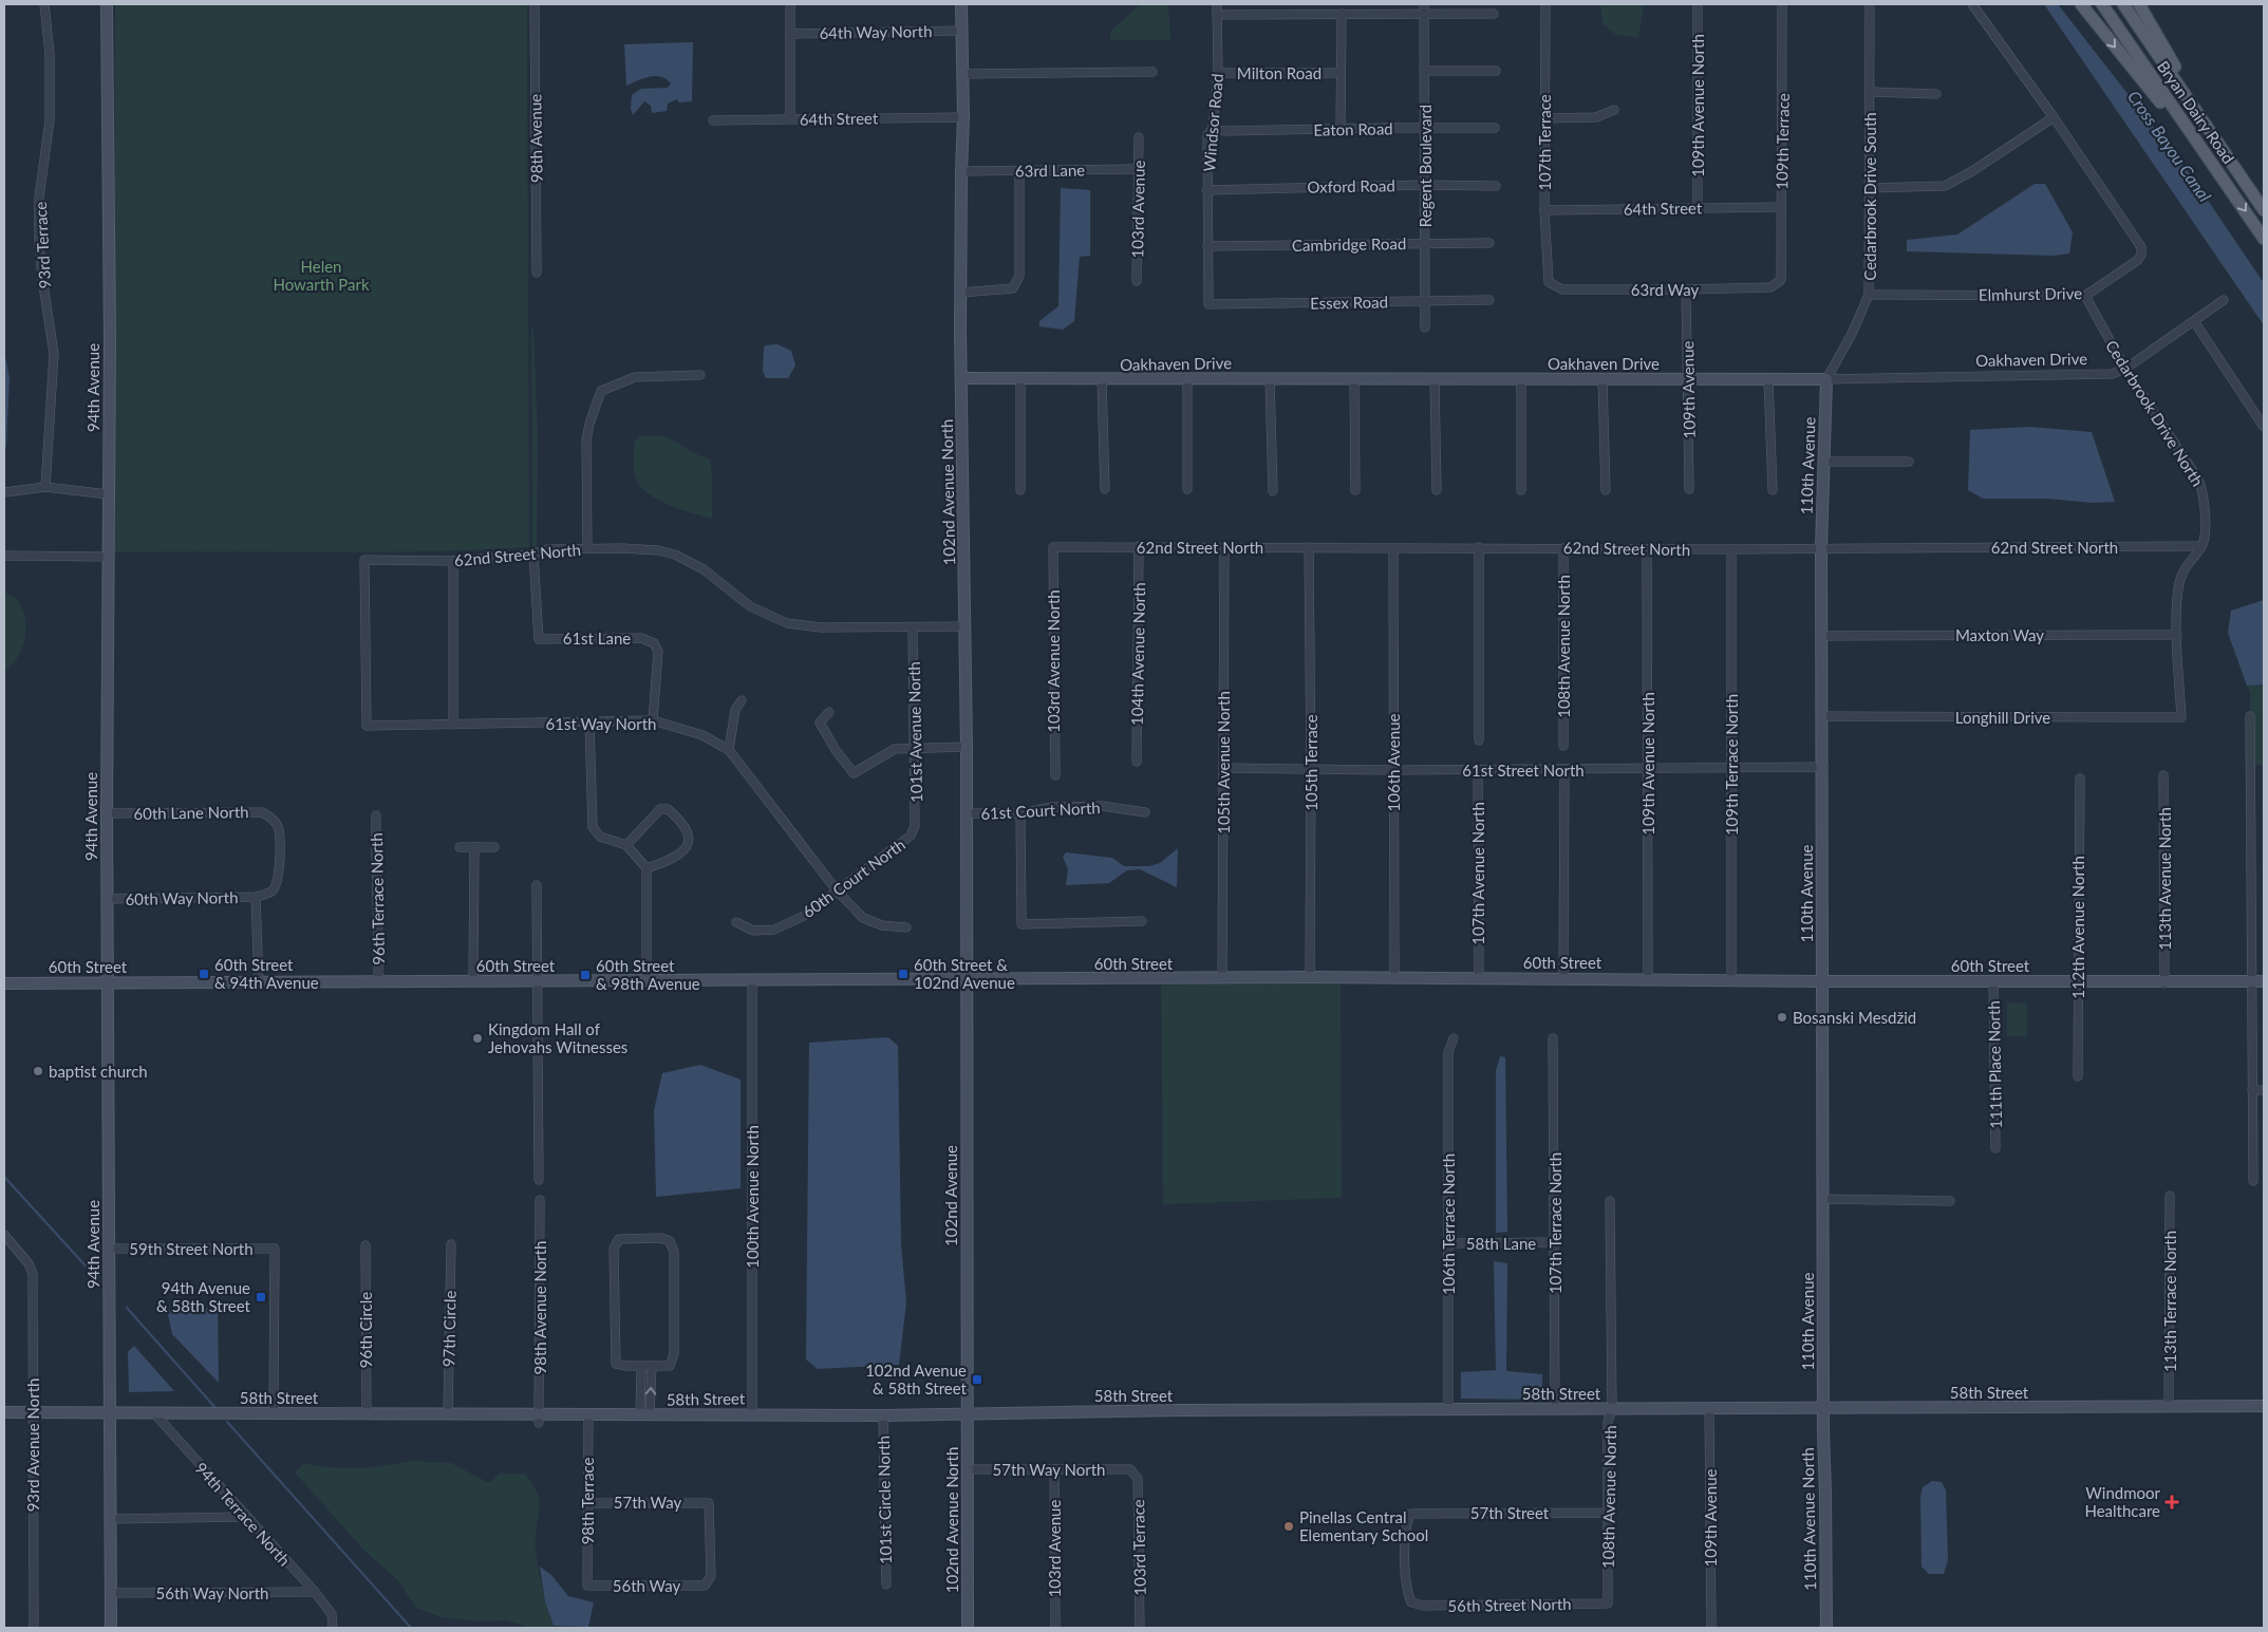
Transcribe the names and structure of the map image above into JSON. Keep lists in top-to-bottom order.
{
  "streets": {
    "main road": ["Bryan Dairy Road"],
    "street": [
      "64th Way North",
      "Milton Road",
      "109th Avenue North",
      "64th Street",
      "Windsor Road",
      "Eaton Road",
      "98th Avenue",
      "109th Terrace",
      "107th Terrace",
      "Regent Boulevard",
      "63rd Lane",
      "Oxford Road",
      "Cedarbrook Drive South",
      "103rd Avenue",
      "Cambridge Road",
      "93rd Terrace",
      "63rd Way",
      "Elmhurst Drive",
      "Essex Road",
      "Oakhaven Drive",
      "94th Avenue",
      "109th Avenue",
      "Cedarbrook Drive North",
      "110th Avenue",
      "102nd Avenue North",
      "62nd Street North",
      "Maxton Way",
      "61st Lane",
      "108th Avenue North",
      "104th Avenue North",
      "103rd Avenue North",
      "Longhill Drive",
      "61st Way North",
      "101st Avenue North",
      "105th Avenue North",
      "105th Terrace",
      "106th Avenue",
      "109th Terrace North",
      "61st Street North",
      "61st Court North",
      "60th Lane North",
      "107th Avenue North",
      "60th Court North",
      "113th Avenue North",
      "60th Way North",
      "96th Terrace North",
      "112th Avenue North",
      "60th Street",
      "111th Place North",
      "102nd Avenue",
      "100th Avenue North",
      "107th Terrace North",
      "106th Terrace North",
      "58th Lane",
      "59th Street North",
      "113th Terrace North",
      "98th Avenue North",
      "97th Circle",
      "96th Circle",
      "58th Street",
      "93rd Avenue North",
      "57th Way North",
      "101st Circle North",
      "98th Terrace",
      "57th Way",
      "57th Street",
      "94th Terrace North",
      "110th Avenue North",
      "103rd Terrace",
      "56th Way",
      "56th Way North",
      "56th Street North"
    ]
  },
  "crossings": [
    ["64th Way North", "102nd Avenue North"],
    ["Milton Road", "Windsor Road"],
    ["109th Avenue North", "64th Street"],
    ["109th Avenue North", "62nd Street North"],
    ["109th Avenue North", "61st Street North"],
    ["109th Avenue North", "60th Street"],
    ["64th Street", "109th Terrace"],
    ["64th Street", "107th Terrace"],
    ["64th Street", "102nd Avenue North"],
    ["Windsor Road", "Eaton Road"],
    ["Windsor Road", "Oxford Road"],
    ["Windsor Road", "Cambridge Road"],
    ["Windsor Road", "Essex Road"],
    ["Eaton Road", "Regent Boulevard"],
    ["109th Terrace", "63rd Way"],
    ["107th Terrace", "63rd Way"],
    ["Regent Boulevard", "Oxford Road"],
    ["Regent Boulevard", "Cambridge Road"],
    ["Regent Boulevard", "Essex Road"],
    ["63rd Lane", "103rd Avenue"],
    ["63rd Lane", "102nd Avenue North"],
    ["Cedarbrook Drive South", "Elmhurst Drive"],
    ["Cedarbrook Drive South", "Oakhaven Drive"],
    ["Cedarbrook Drive South", "110th Avenue"],
    ["103rd Avenue", "57th Way North"],
    ["63rd Way", "109th Avenue"],
    ["Elmhurst Drive", "Cedarbrook Drive North"],
    ["Oakhaven Drive", "109th Avenue"],
    ["Oakhaven Drive", "Cedarbrook Drive North"],
    ["Oakhaven Drive", "110th Avenue"],
    ["Oakhaven Drive", "102nd Avenue North"],
    ["94th Avenue", "60th Lane North"],
    ["94th Avenue", "60th Way North"],
    ["94th Avenue", "60th Street"],
    ["94th Avenue", "59th Street North"],
    ["94th Avenue", "58th Street"],
    ["94th Avenue", "56th Way North"],
    ["109th Avenue", "58th Street"],
    ["Cedarbrook Drive North", "62nd Street North"],
    ["110th Avenue", "62nd Street North"],
    ["110th Avenue", "Maxton Way"],
    ["110th Avenue", "Longhill Drive"],
    ["110th Avenue", "61st Street North"],
    ["110th Avenue", "60th Street"],
    ["110th Avenue", "58th Street"],
    ["110th Avenue", "110th Avenue North"],
    ["102nd Avenue North", "62nd Street North"],
    ["102nd Avenue North", "61st Court North"],
    ["102nd Avenue North", "60th Street"],
    ["102nd Avenue North", "102nd Avenue"],
    ["102nd Avenue North", "58th Street"],
    ["102nd Avenue North", "57th Way North"],
    ["62nd Street North", "61st Lane"],
    ["62nd Street North", "108th Avenue North"],
    ["62nd Street North", "104th Avenue North"],
    ["62nd Street North", "103rd Avenue North"],
    ["62nd Street North", "61st Way North"],
    ["62nd Street North", "101st Avenue North"],
    ["62nd Street North", "105th Avenue North"],
    ["62nd Street North", "105th Terrace"],
    ["62nd Street North", "106th Avenue"],
    ["62nd Street North", "109th Terrace North"],
    ["Maxton Way", "Longhill Drive"],
    ["61st Lane", "61st Way North"],
    ["108th Avenue North", "58th Street"],
    ["108th Avenue North", "57th Street"],
    ["108th Avenue North", "56th Street North"],
    ["61st Way North", "60th Court North"],
    ["101st Avenue North", "60th Court North"],
    ["105th Avenue North", "61st Street North"],
    ["105th Avenue North", "60th Street"],
    ["105th Terrace", "61st Street North"],
    ["105th Terrace", "60th Street"],
    ["106th Avenue", "61st Street North"],
    ["106th Avenue", "60th Street"],
    ["109th Terrace North", "61st Street North"],
    ["109th Terrace North", "60th Street"],
    ["61st Street North", "107th Avenue North"],
    ["60th Lane North", "60th Way North"],
    ["107th Avenue North", "60th Street"],
    ["113th Avenue North", "60th Street"],
    ["96th Terrace North", "60th Street"],
    ["112th Avenue North", "60th Street"],
    ["60th Street", "111th Place North"],
    ["60th Street", "102nd Avenue"],
    ["60th Street", "100th Avenue North"],
    ["102nd Avenue", "58th Street"],
    ["100th Avenue North", "58th Street"],
    ["107th Terrace North", "58th Lane"],
    ["107th Terrace North", "58th Street"],
    ["106th Terrace North", "58th Lane"],
    ["106th Terrace North", "58th Street"],
    ["59th Street North", "58th Street"],
    ["113th Terrace North", "58th Street"],
    ["98th Avenue North", "58th Street"],
    ["97th Circle", "58th Street"],
    ["96th Circle", "58th Street"],
    ["58th Street", "93rd Avenue North"],
    ["58th Street", "101st Circle North"],
    ["58th Street", "98th Terrace"],
    ["58th Street", "94th Terrace North"],
    ["58th Street", "110th Avenue North"],
    ["57th Way North", "103rd Terrace"],
    ["98th Terrace", "57th Way"],
    ["98th Terrace", "56th Way"],
    ["57th Way", "56th Way"],
    ["57th Street", "56th Street North"],
    ["94th Terrace North", "56th Way North"]
  ],
  "water": ["Cross Bayou Canal"],
  "parks": ["Helen Howarth Park"],
  "places": {
    "transit": [
      "60th Street & 94th Avenue",
      "60th Street & 102nd Avenue",
      "60th Street & 98th Avenue",
      "94th Avenue & 58th Street",
      "102nd Avenue & 58th Street"
    ],
    "other": [
      "Bosanski Mesdžid",
      "Kingdom Hall of Jehovahs Witnesses",
      "baptist church",
      "Pinellas Central Elementary School"
    ],
    "health": ["Windmoor Healthcare"]
  }
}
